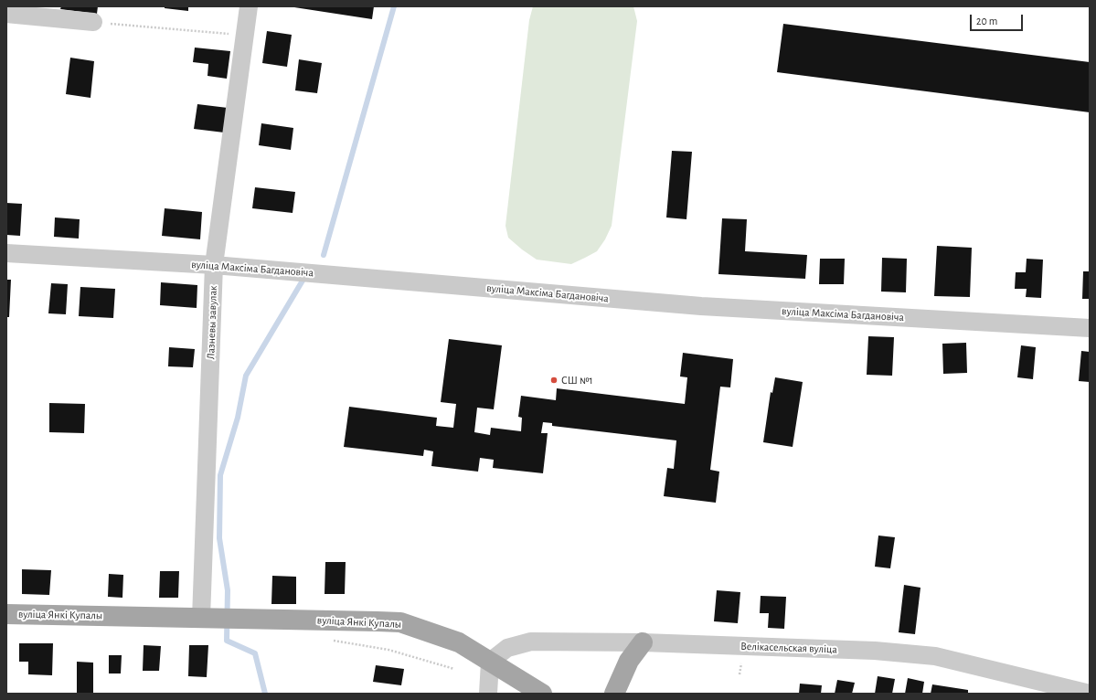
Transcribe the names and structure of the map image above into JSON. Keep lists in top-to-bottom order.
{
  "streets": {
    "main road": ["вуліца Янкі Купалы"],
    "street": ["вуліца Максіма Багдановіча", "Лазневы завулак", "Велікасельская вуліца"]
  },
  "crossings": [
    ["вуліца Максіма Багдановіча", "Лазневы завулак"],
    ["Лазневы завулак", "вуліца Янкі Купалы"],
    ["вуліца Янкі Купалы", "Велікасельская вуліца"]
  ],
  "places": ["СШ №1"],
  "scale_bar": "20 m"
}
